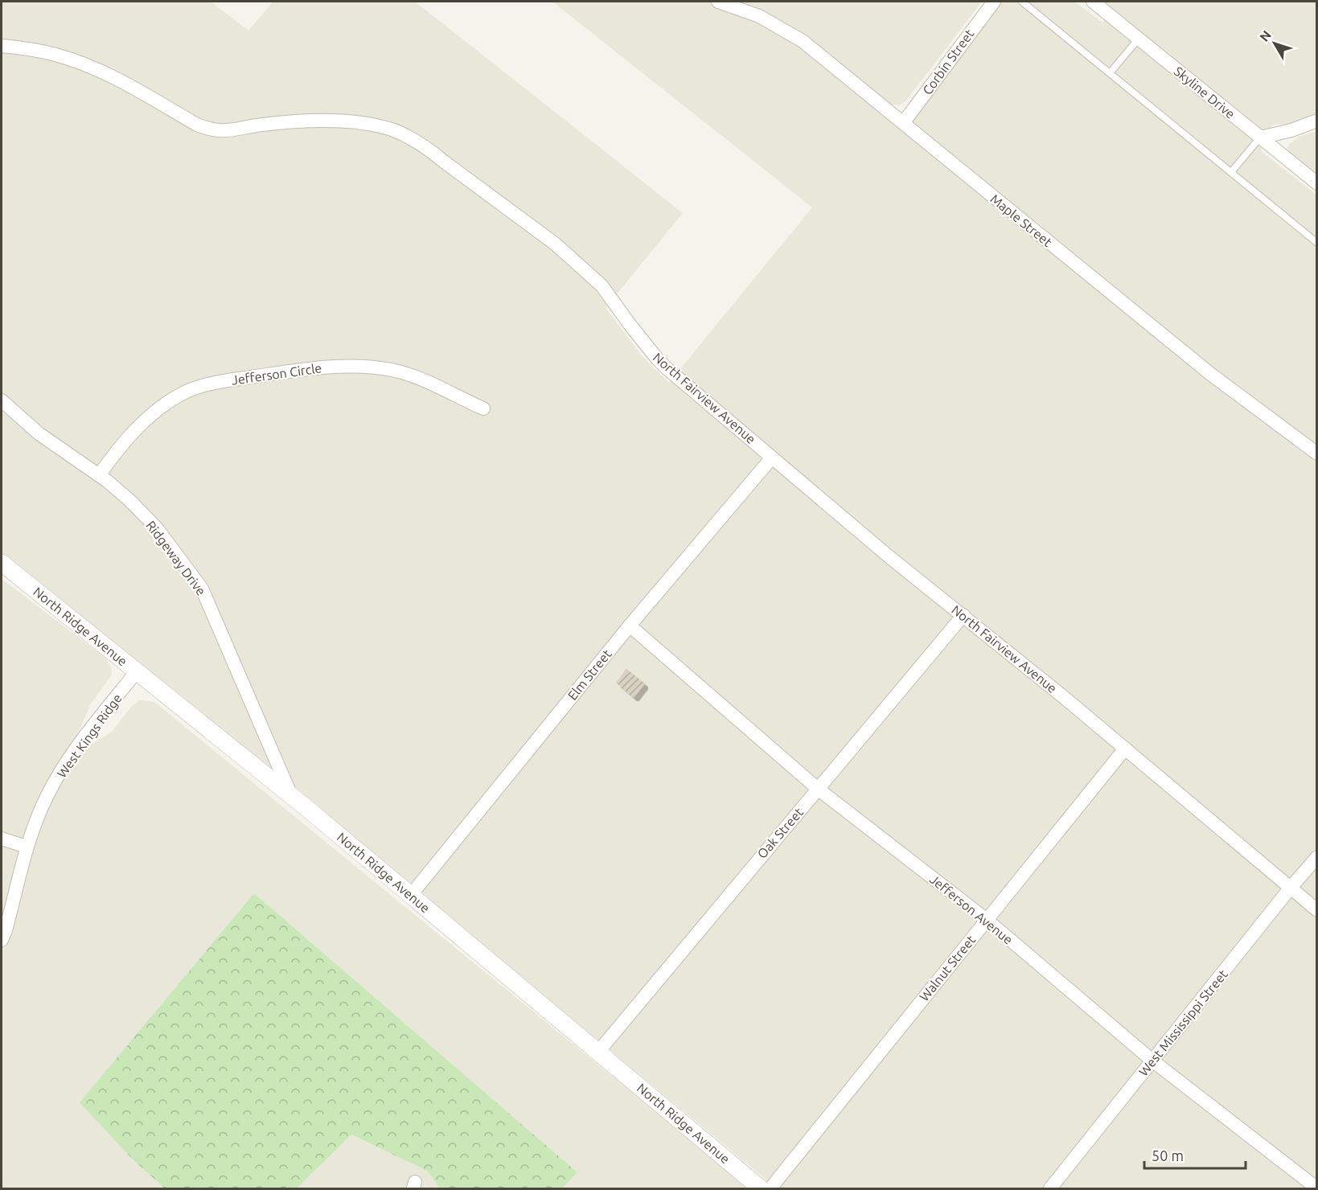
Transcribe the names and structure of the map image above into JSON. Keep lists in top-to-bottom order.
{
  "streets": {
    "street": [
      "Corbin Street",
      "Skyline Drive",
      "Maple Street",
      "Jefferson Circle",
      "North Fairview Avenue",
      "Ridgeway Drive",
      "North Ridge Avenue",
      "Elm Street",
      "West Kings Ridge",
      "Oak Street",
      "Jefferson Avenue",
      "Walnut Street",
      "West Mississippi Street"
    ]
  },
  "crossings": [
    ["Corbin Street", "Maple Street"],
    ["Jefferson Circle", "Ridgeway Drive"],
    ["North Fairview Avenue", "Elm Street"],
    ["North Fairview Avenue", "Oak Street"],
    ["North Fairview Avenue", "Walnut Street"],
    ["North Fairview Avenue", "West Mississippi Street"],
    ["Ridgeway Drive", "North Ridge Avenue"],
    ["North Ridge Avenue", "Elm Street"],
    ["North Ridge Avenue", "West Kings Ridge"],
    ["North Ridge Avenue", "Oak Street"],
    ["Elm Street", "Jefferson Avenue"],
    ["Oak Street", "Jefferson Avenue"],
    ["Jefferson Avenue", "Walnut Street"],
    ["Jefferson Avenue", "West Mississippi Street"]
  ],
  "scale_bar": "50 m",
  "north": "top left"
}
